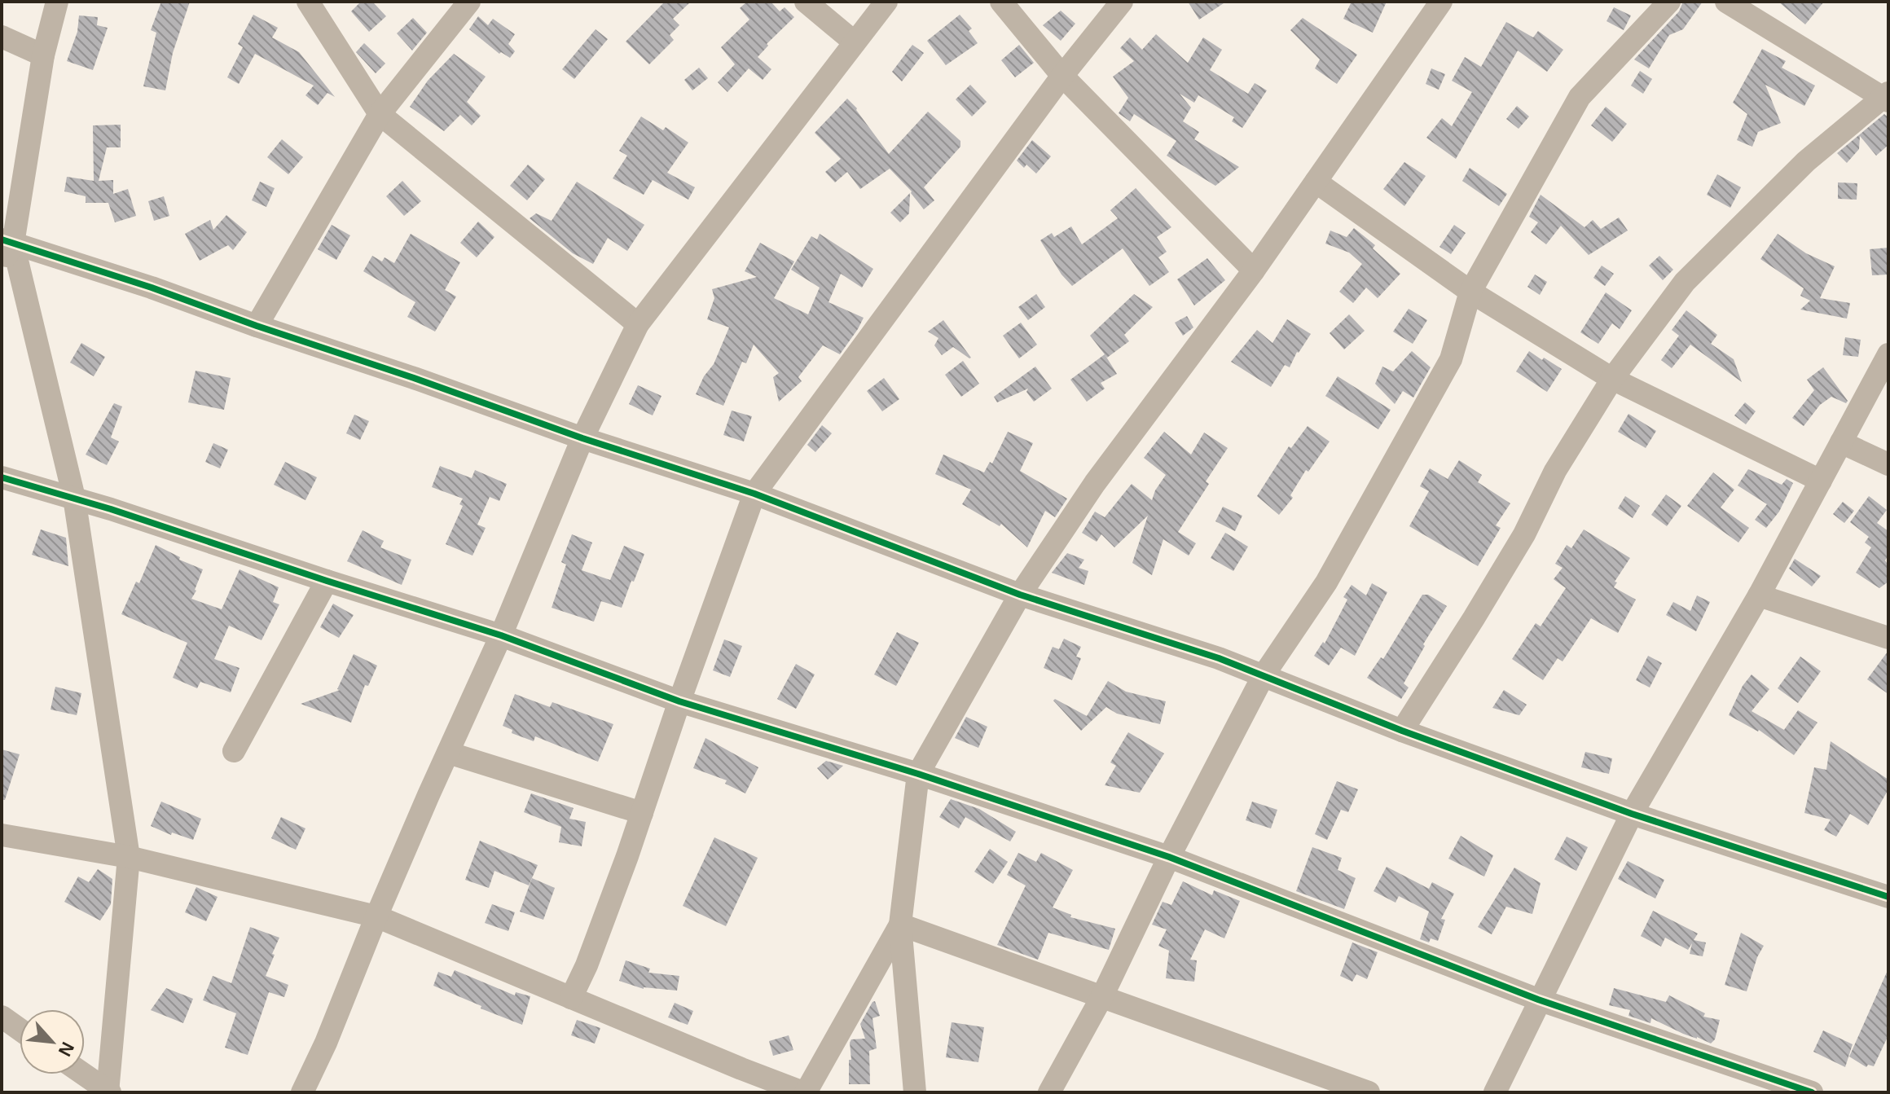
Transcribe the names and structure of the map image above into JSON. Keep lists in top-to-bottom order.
{
  "north": "bottom right"
}
